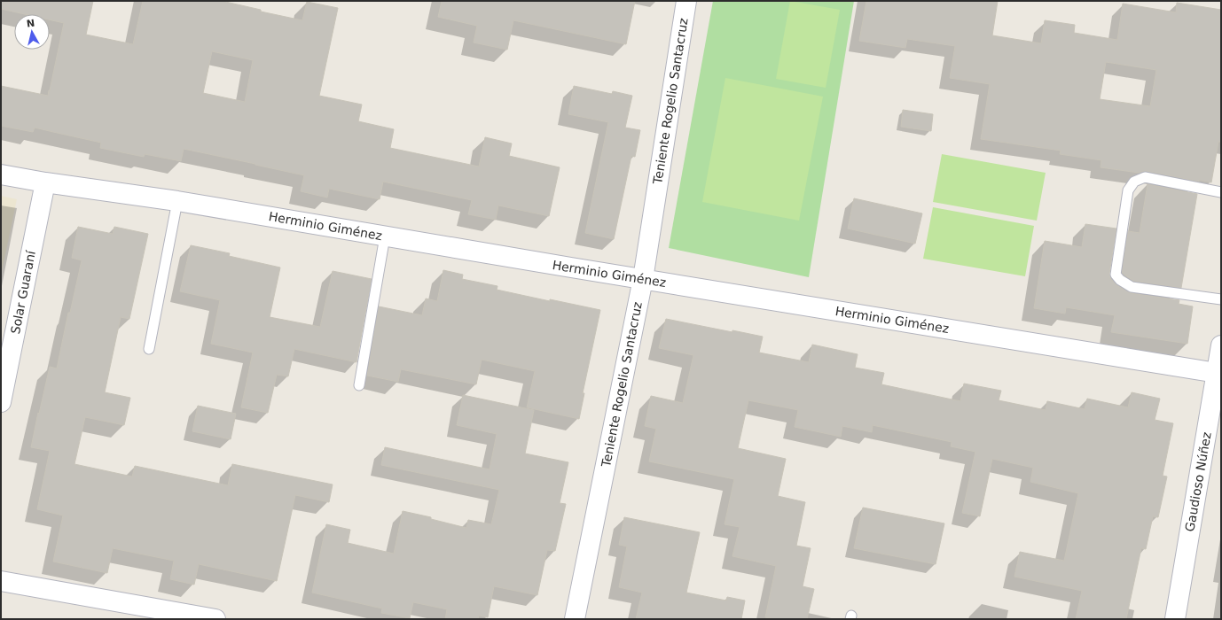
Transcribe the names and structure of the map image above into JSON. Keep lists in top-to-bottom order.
{
  "streets": {
    "street": [
      "Teniente Rogelio Santacruz",
      "Herminio Giménez",
      "Solar Guaraní",
      "Gaudioso Núñez"
    ]
  },
  "crossings": [
    ["Teniente Rogelio Santacruz", "Herminio Giménez"],
    ["Herminio Giménez", "Solar Guaraní"],
    ["Herminio Giménez", "Gaudioso Núñez"]
  ],
  "north": "top"
}
